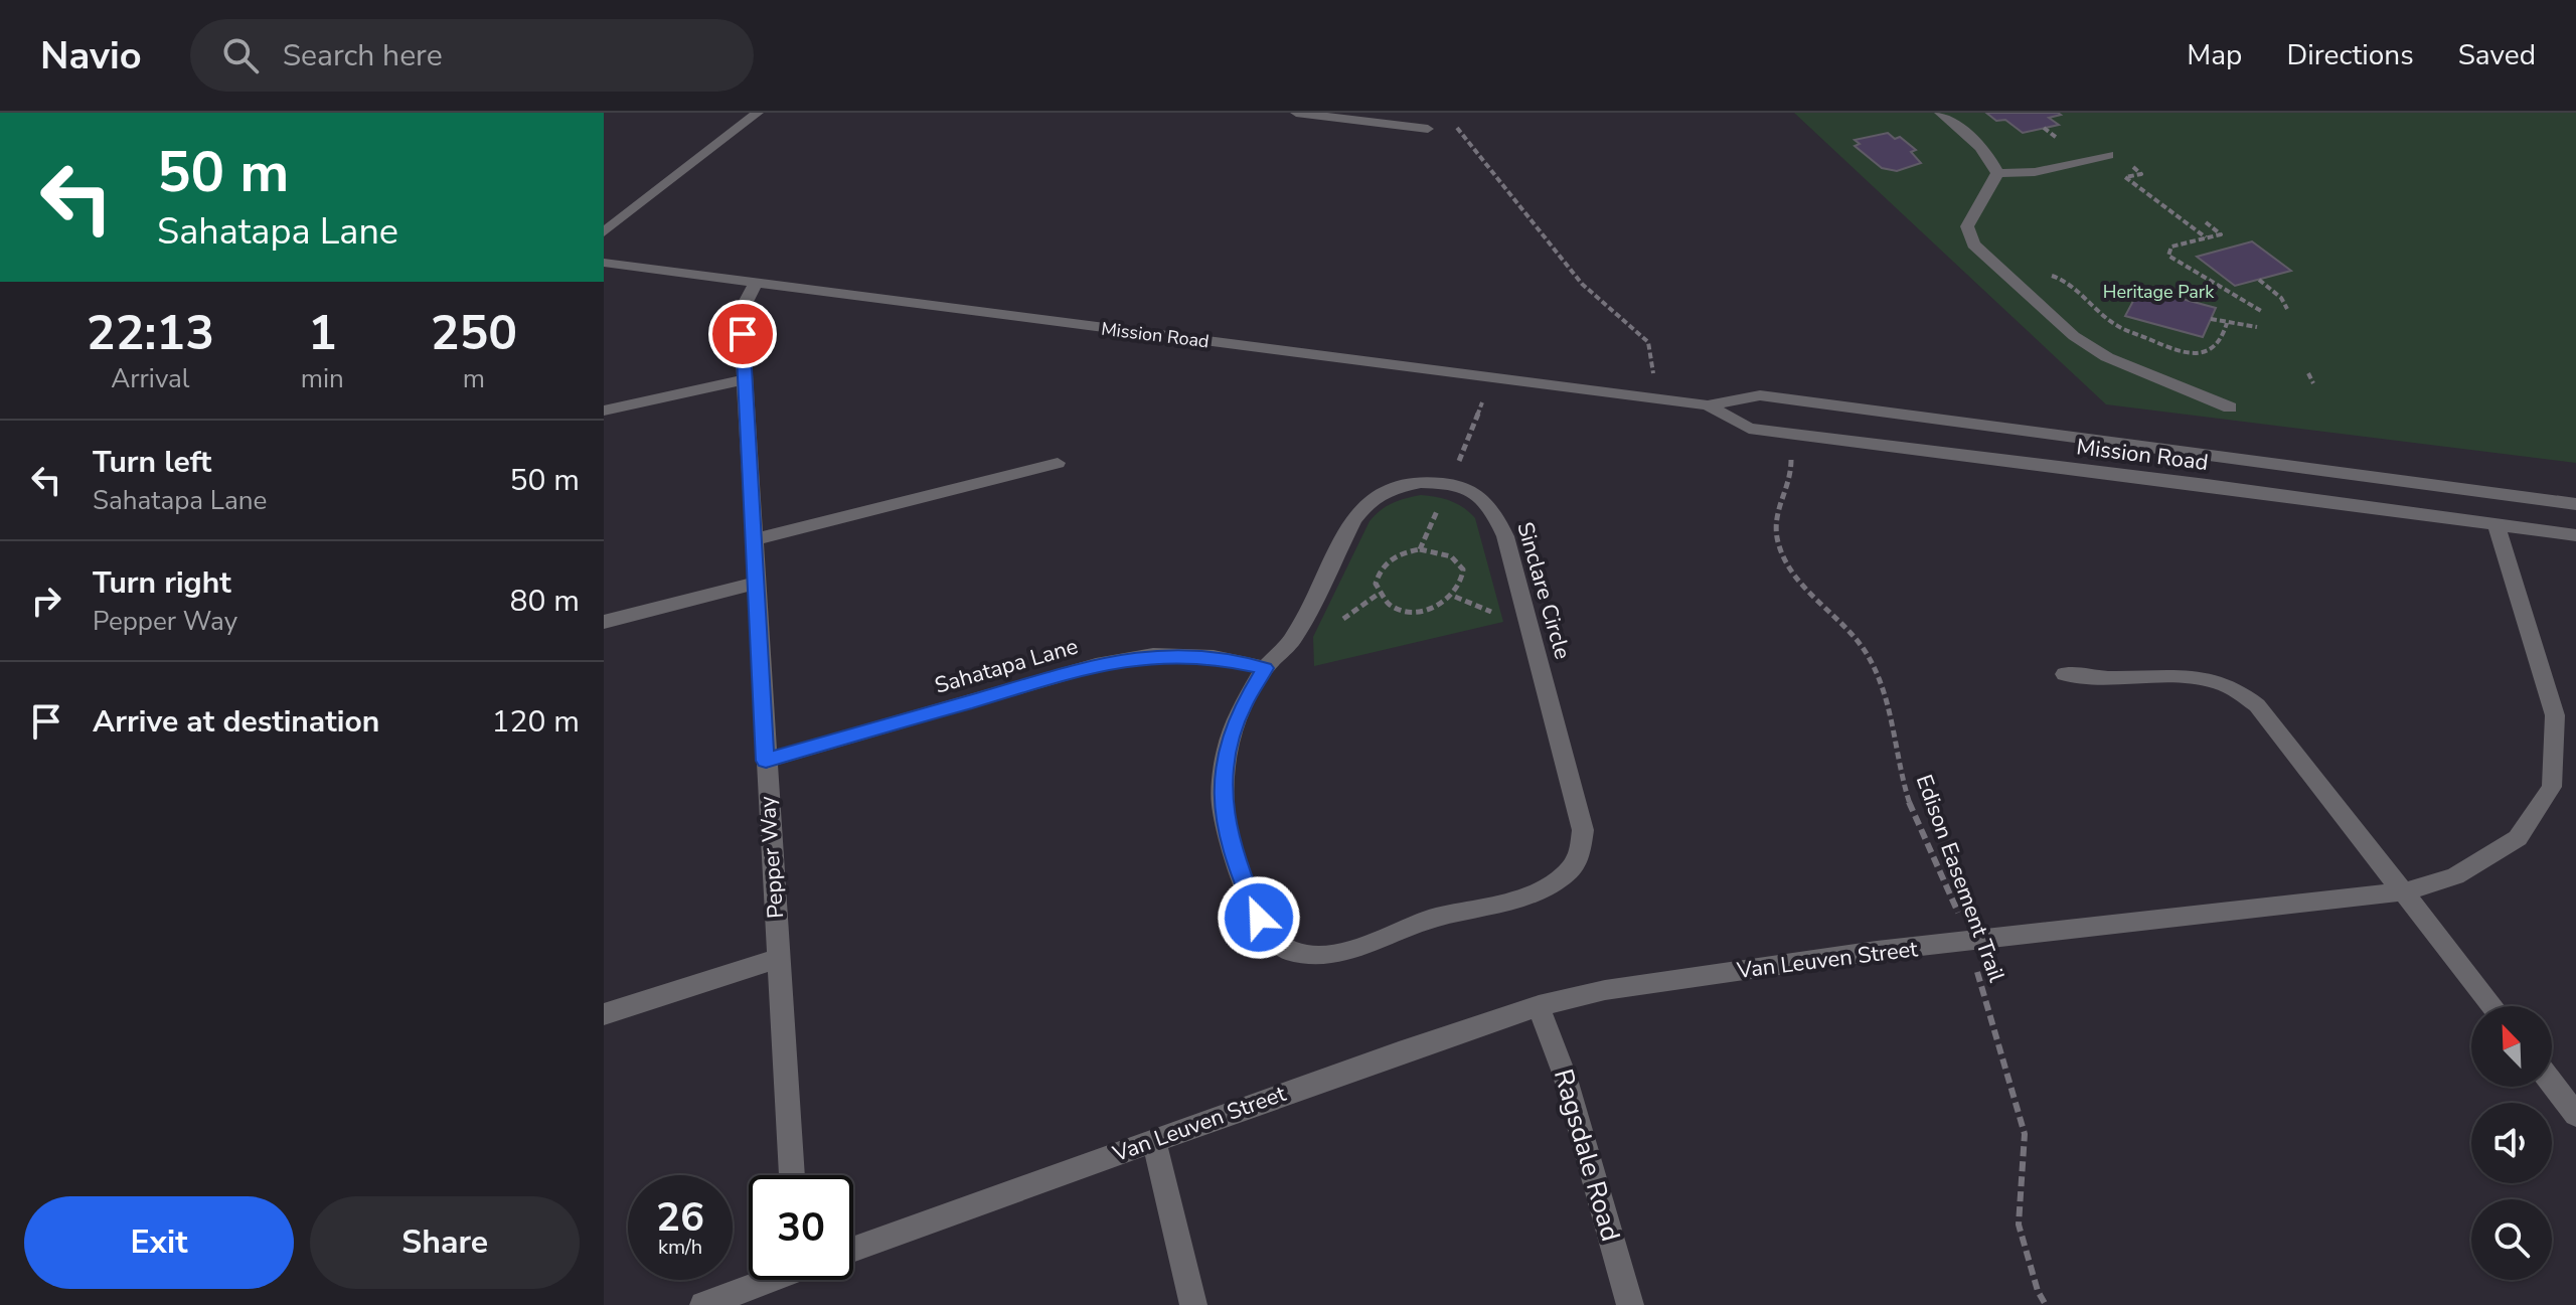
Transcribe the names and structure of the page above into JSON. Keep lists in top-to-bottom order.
{
  "streets": {
    "street": [
      "Mission Road",
      "Sinclare Circle",
      "Sahatapa Lane",
      "Pepper Way",
      "Van Leuven Street",
      "Ragsdale Road"
    ],
    "path": ["Edison Easement Trail"]
  },
  "crossings": [
    ["Mission Road", "Pepper Way"],
    ["Mission Road", "Edison Easement Trail"],
    ["Mission Road", "Van Leuven Street"],
    ["Sinclare Circle", "Sahatapa Lane"],
    ["Sahatapa Lane", "Pepper Way"],
    ["Edison Easement Trail", "Van Leuven Street"],
    ["Van Leuven Street", "Ragsdale Road"]
  ],
  "parks": ["Heritage Park"],
  "north": "top left",
  "page": {
    "header": "Navio",
    "search": "Search here",
    "nav": ["Map", "Directions", "Saved"],
    "turn": ["50 m", "Sahatapa Lane"],
    "eta": [
      "22:13",
      "Arrival",
      "1",
      "min",
      "250",
      "m"
    ],
    "list": [
      {
        "name": "Turn left",
        "note": "Sahatapa Lane",
        "value": "50 m"
      },
      {
        "name": "Turn right",
        "note": "Pepper Way",
        "value": "80 m"
      },
      {
        "name": "Arrive at destination",
        "value": "120 m"
      }
    ],
    "speed": "26 km/h",
    "limit": "30",
    "buttons": ["Exit", "Share"]
  }
}
